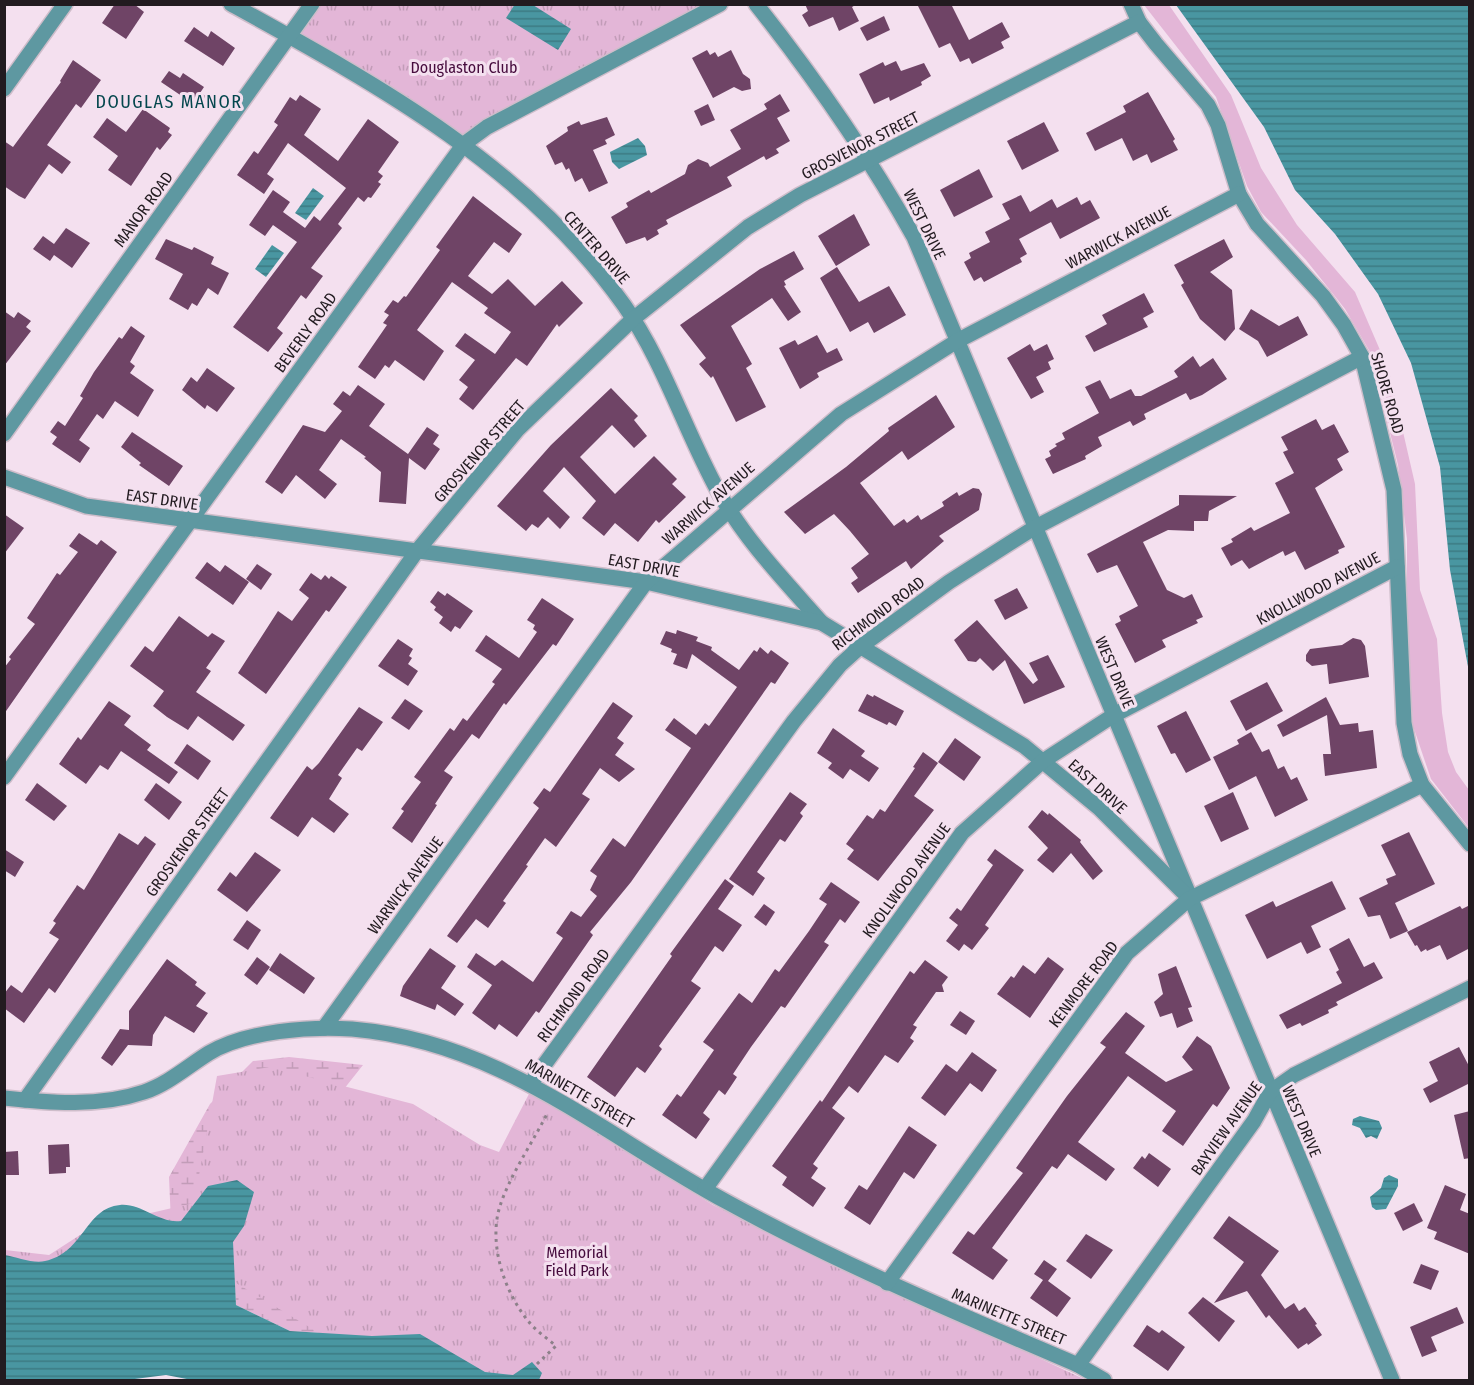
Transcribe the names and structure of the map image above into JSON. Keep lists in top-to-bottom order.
{
  "streets": {
    "street": [
      "GROSVENOR STREET",
      "MANOR ROAD",
      "WEST DRIVE",
      "WARWICK AVENUE",
      "CENTER DRIVE",
      "BEVERLY ROAD",
      "SHORE ROAD",
      "EAST DRIVE",
      "KNOLLWOOD AVENUE",
      "RICHMOND ROAD",
      "KENMORE ROAD",
      "MARINETTE STREET",
      "BAYVIEW AVENUE"
    ]
  },
  "crossings": [
    ["GROSVENOR STREET", "WEST DRIVE"],
    ["GROSVENOR STREET", "CENTER DRIVE"],
    ["GROSVENOR STREET", "SHORE ROAD"],
    ["GROSVENOR STREET", "EAST DRIVE"],
    ["GROSVENOR STREET", "MARINETTE STREET"],
    ["MANOR ROAD", "CENTER DRIVE"],
    ["WEST DRIVE", "WARWICK AVENUE"],
    ["WEST DRIVE", "EAST DRIVE"],
    ["WEST DRIVE", "KNOLLWOOD AVENUE"],
    ["WEST DRIVE", "RICHMOND ROAD"],
    ["WEST DRIVE", "KENMORE ROAD"],
    ["WEST DRIVE", "BAYVIEW AVENUE"],
    ["WARWICK AVENUE", "CENTER DRIVE"],
    ["WARWICK AVENUE", "SHORE ROAD"],
    ["WARWICK AVENUE", "EAST DRIVE"],
    ["WARWICK AVENUE", "MARINETTE STREET"],
    ["CENTER DRIVE", "BEVERLY ROAD"],
    ["CENTER DRIVE", "EAST DRIVE"],
    ["BEVERLY ROAD", "EAST DRIVE"],
    ["SHORE ROAD", "KNOLLWOOD AVENUE"],
    ["SHORE ROAD", "RICHMOND ROAD"],
    ["SHORE ROAD", "KENMORE ROAD"],
    ["EAST DRIVE", "KNOLLWOOD AVENUE"],
    ["EAST DRIVE", "RICHMOND ROAD"],
    ["EAST DRIVE", "KENMORE ROAD"],
    ["KNOLLWOOD AVENUE", "MARINETTE STREET"],
    ["RICHMOND ROAD", "MARINETTE STREET"],
    ["KENMORE ROAD", "MARINETTE STREET"],
    ["MARINETTE STREET", "BAYVIEW AVENUE"]
  ],
  "districts": ["DOUGLAS MANOR"],
  "parks": ["Douglaston Club", "Memorial Field Park"]
}
